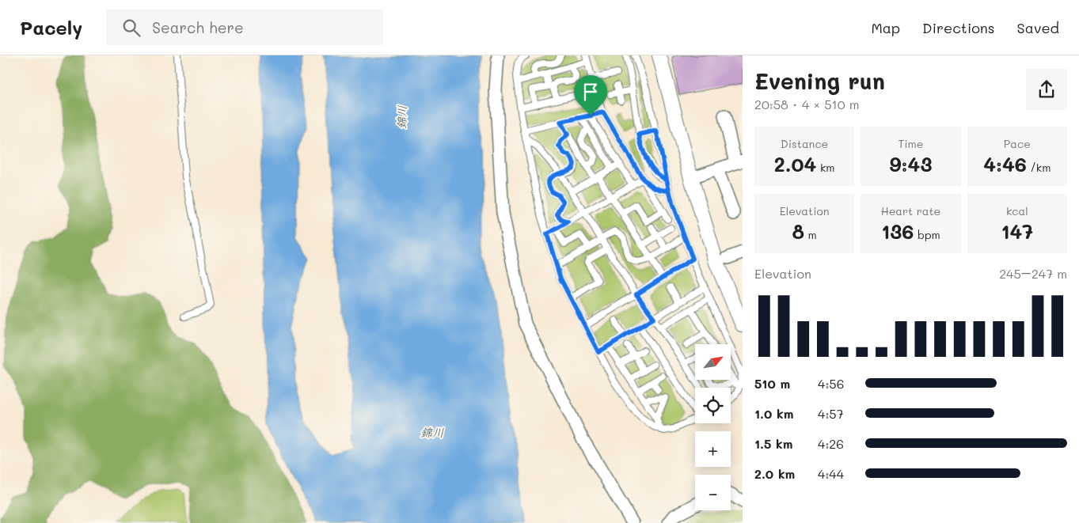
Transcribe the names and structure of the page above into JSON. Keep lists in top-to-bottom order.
{
  "water": ["錦川"],
  "north": "top right",
  "page": {
    "header": "Pacely",
    "search": "Search here",
    "nav": ["Map", "Directions", "Saved"],
    "heading": ["Evening run", "20:58 · 4 × 510 m"],
    "stats": [
      ["Distance", "2.04 km"],
      ["Time", "9:43"],
      ["Pace", "4:46 /km"],
      ["Elevation", "8 m"],
      ["Heart rate", "136 bpm"],
      ["kcal", "147"]
    ],
    "chart": ["Elevation", "245–247 m"],
    "map_buttons": ["+", "−"],
    "list": [
      {
        "name": "510 m",
        "note": "4:56"
      },
      {
        "name": "1.0 km",
        "note": "4:57"
      },
      {
        "name": "1.5 km",
        "note": "4:26"
      },
      {
        "name": "2.0 km",
        "note": "4:44"
      }
    ]
  }
}
